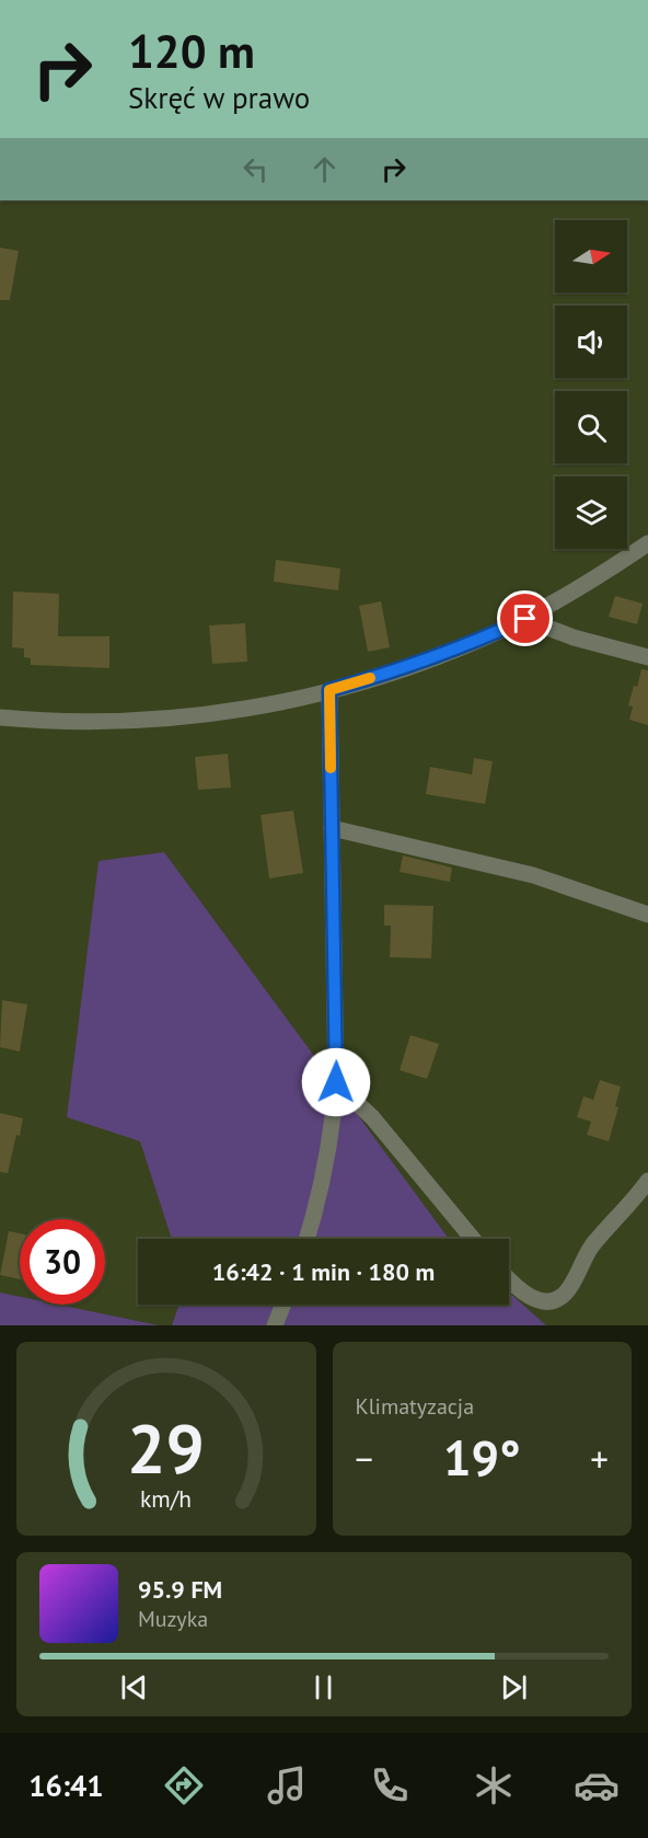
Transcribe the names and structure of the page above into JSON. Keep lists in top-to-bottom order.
{
  "north": "right",
  "page": {
    "turn": ["120 m", "Skręć w prawo"],
    "limit": "30",
    "trip": "16:42 · 1 min · 180 m",
    "tile": "Klimatyzacja",
    "heat": ["−", "19°", "+"],
    "song": ["95.9 FM", "Muzyka"],
    "tabs": "16:41",
    "gauge": ["29", "km/h"]
  }
}
